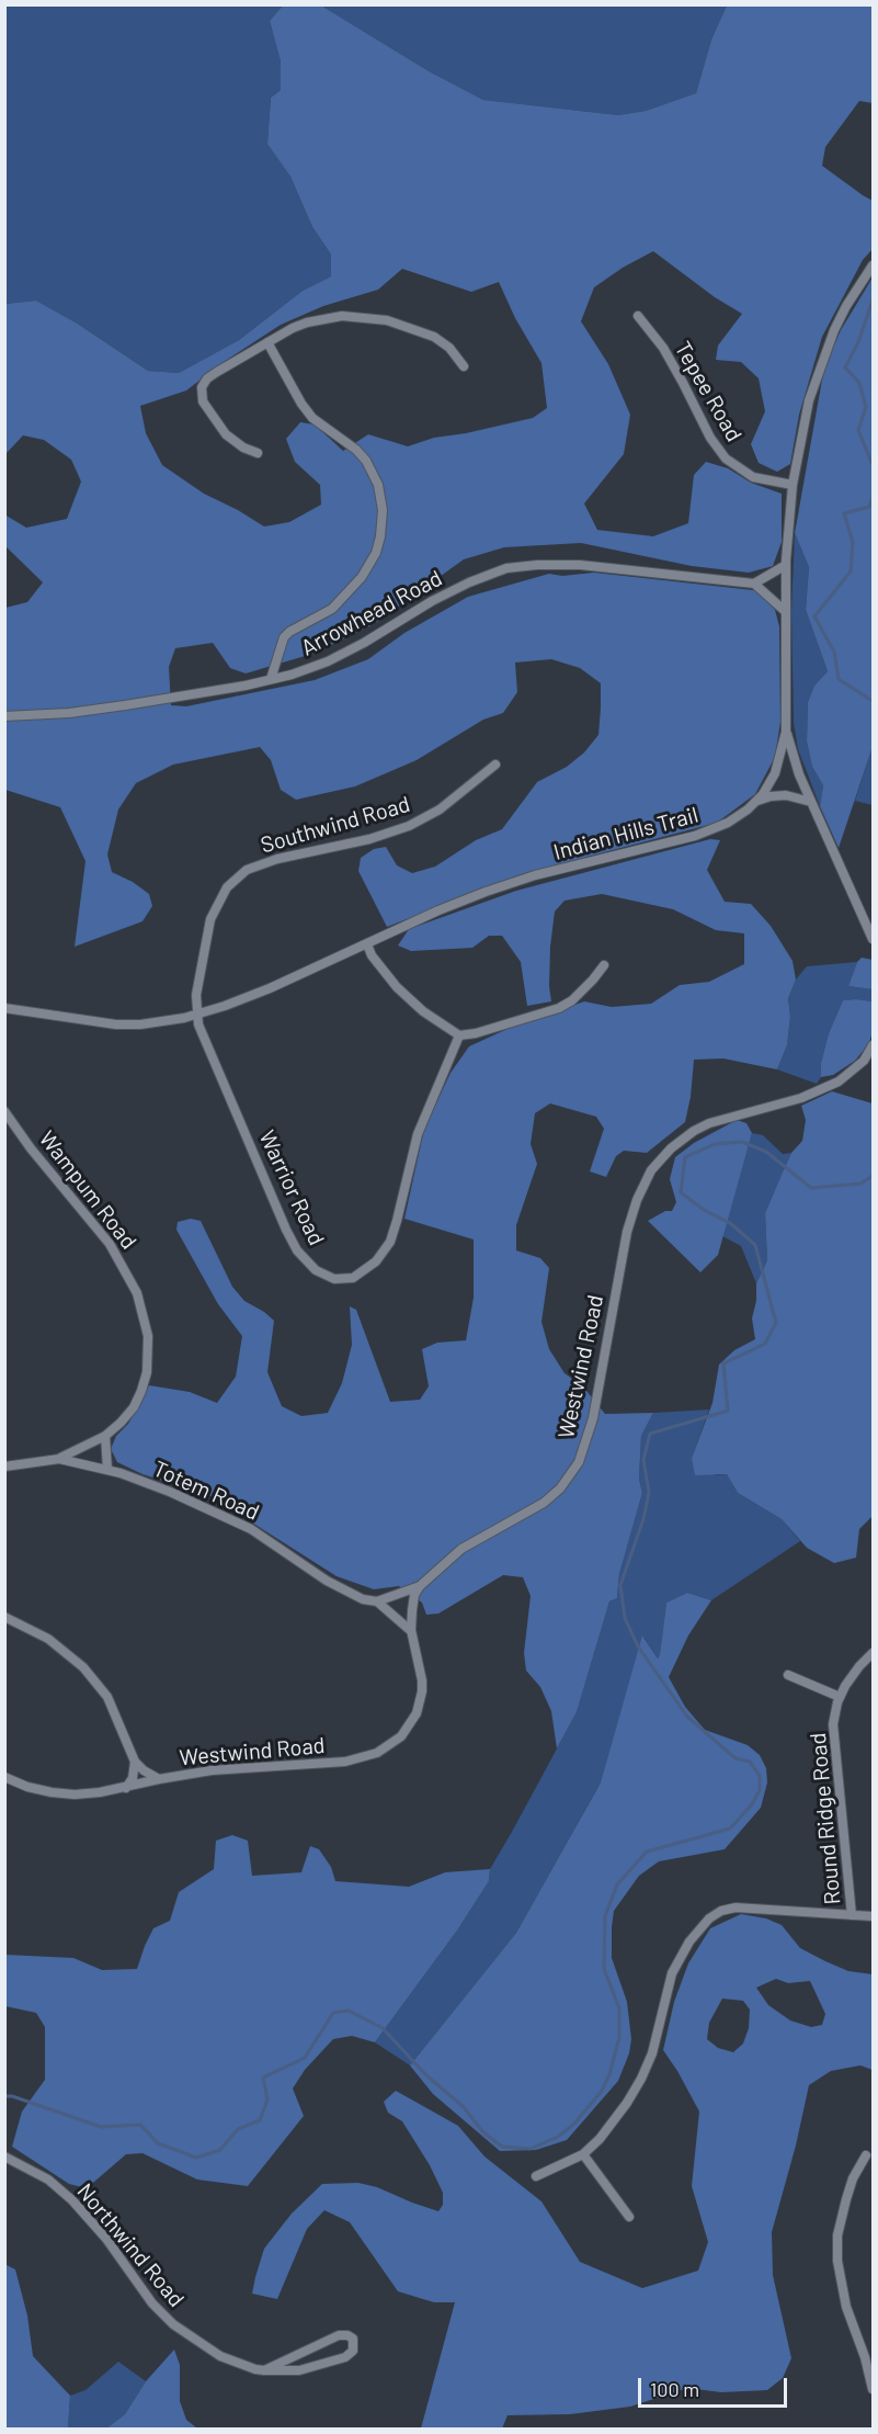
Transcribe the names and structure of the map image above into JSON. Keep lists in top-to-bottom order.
{
  "streets": {
    "street": [
      "Tepee Road",
      "Arrowhead Road",
      "Southwind Road",
      "Indian Hills Trail",
      "Warrior Road",
      "Wampum Road",
      "Westwind Road",
      "Totem Road",
      "Round Ridge Road",
      "Northwind Road"
    ]
  },
  "crossings": [
    ["Tepee Road", "Indian Hills Trail"],
    ["Southwind Road", "Indian Hills Trail"],
    ["Southwind Road", "Warrior Road"],
    ["Indian Hills Trail", "Warrior Road"],
    ["Wampum Road", "Totem Road"],
    ["Westwind Road", "Totem Road"]
  ],
  "scale_bar": "100 m"
}
